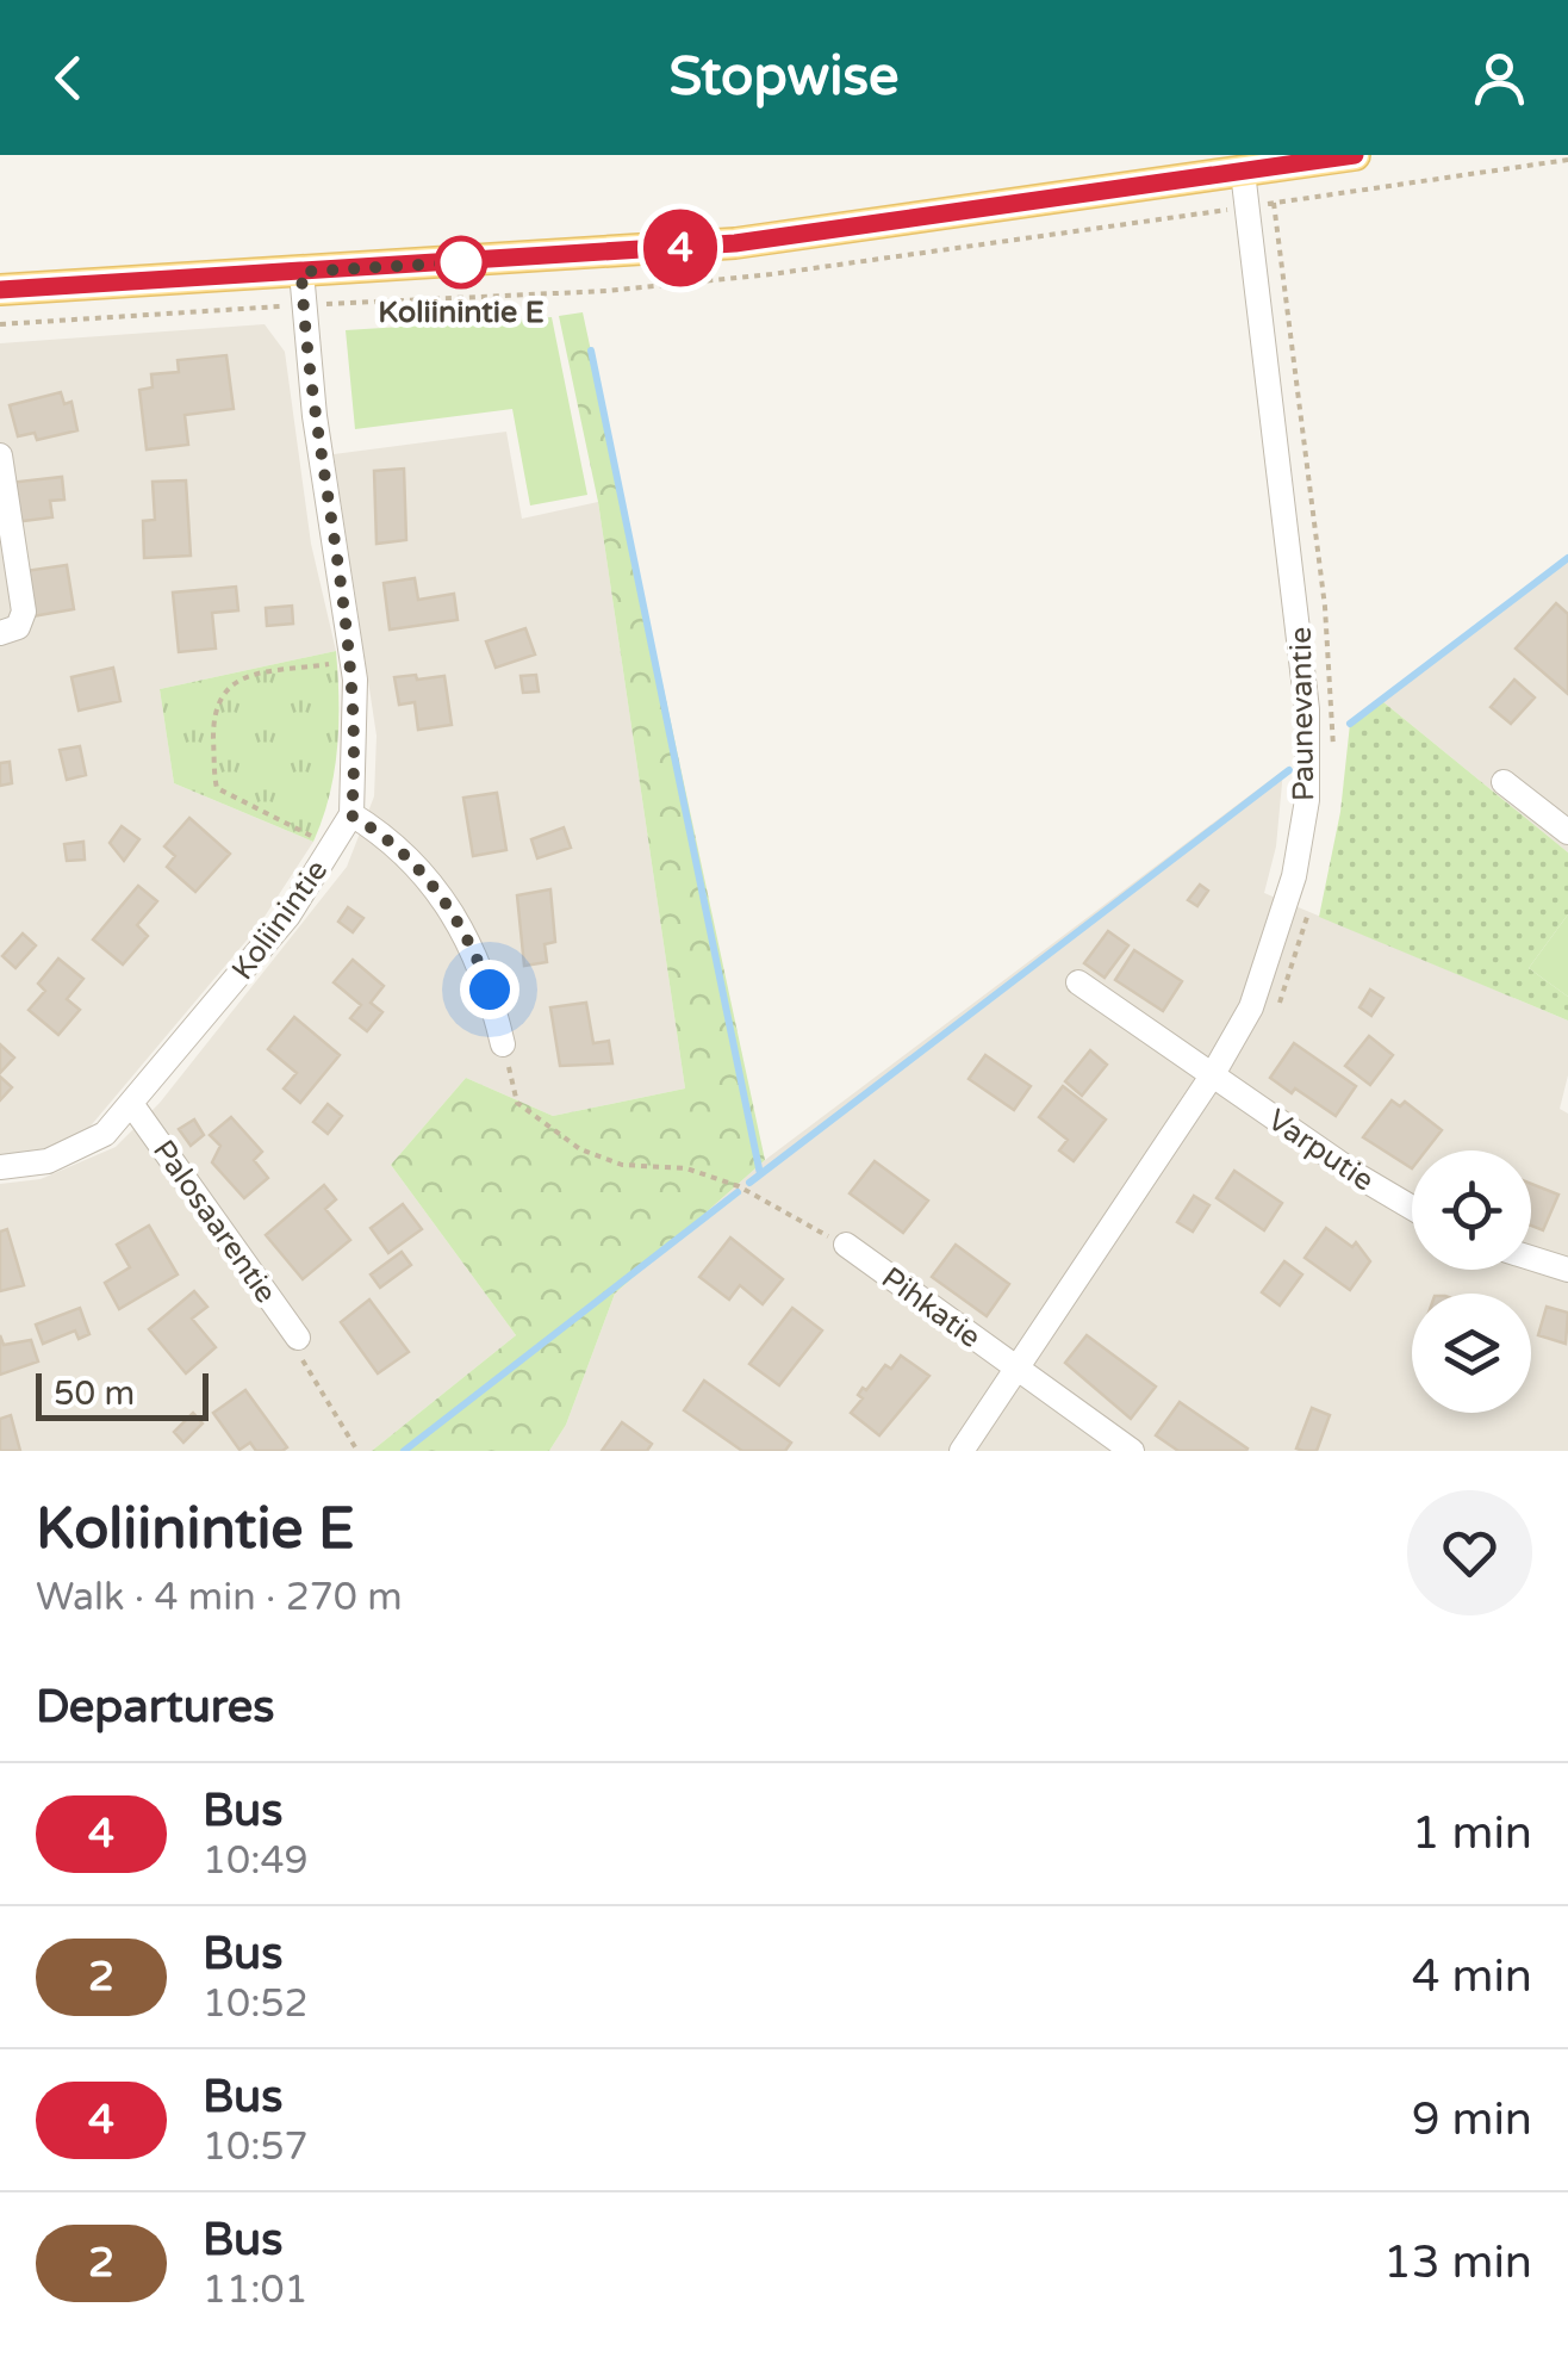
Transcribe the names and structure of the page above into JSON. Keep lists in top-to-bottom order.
{
  "streets": {
    "street": [
      "Paunevantie",
      "Koliinintie",
      "Varputie",
      "Palosaarentie",
      "Pihkatie"
    ]
  },
  "crossings": [
    ["Paunevantie", "Varputie"],
    ["Paunevantie", "Pihkatie"],
    ["Koliinintie", "Palosaarentie"]
  ],
  "places": ["Koliinintie E"],
  "lines": ["bus line 4"],
  "scale_bar": "50 m",
  "page": {
    "header": "Stopwise",
    "on_map": "4",
    "scale": "50 m",
    "heading": [
      ["Koliinintie E", "Walk · 4 min · 270 m"],
      "Departures"
    ],
    "list": [
      {
        "mark": "4",
        "name": "Bus",
        "note": "10:49",
        "value": "1 min"
      },
      {
        "mark": "2",
        "name": "Bus",
        "note": "10:52",
        "value": "4 min"
      },
      {
        "mark": "4",
        "name": "Bus",
        "note": "10:57",
        "value": "9 min"
      },
      {
        "mark": "2",
        "name": "Bus",
        "note": "11:01",
        "value": "13 min"
      }
    ]
  }
}
